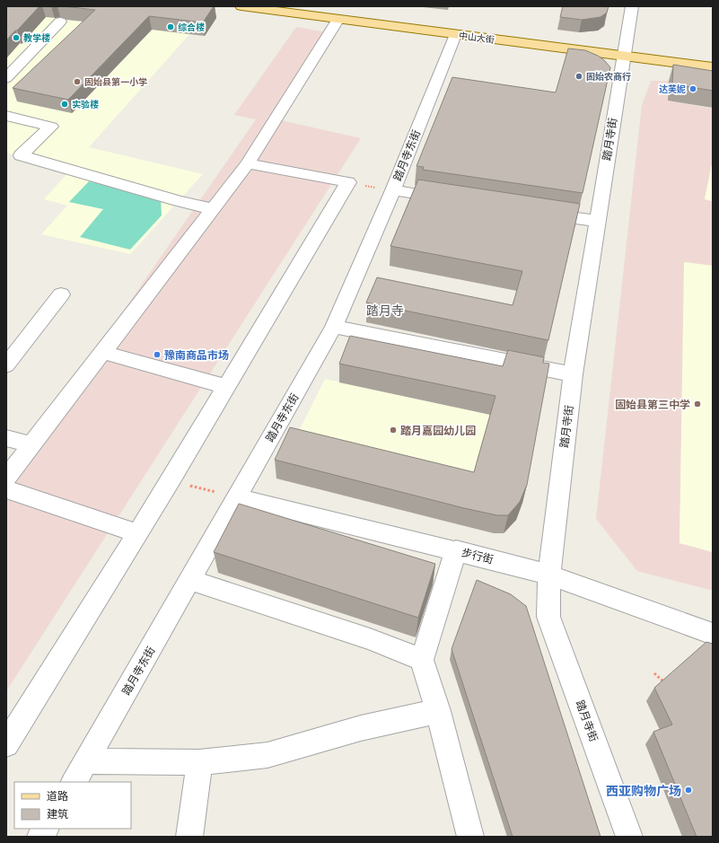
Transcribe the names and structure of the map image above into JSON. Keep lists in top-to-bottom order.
{
  "streets": {
    "main road": ["中山大街"],
    "street": ["踏月寺街", "踏月寺东街", "步行街"]
  },
  "crossings": [
    ["中山大街", "踏月寺街"],
    ["中山大街", "踏月寺东街"],
    ["踏月寺街", "步行街"],
    ["踏月寺东街", "步行街"]
  ],
  "districts": ["踏月寺"],
  "places": [
    "综合楼",
    "教学楼",
    "固始农商行",
    "固始县第一小学",
    "达芙妮",
    "实验楼",
    "豫南商品市场",
    "固始县第三中学",
    "踏月嘉园幼儿园",
    "西亚购物广场"
  ],
  "legend": ["道路", "建筑"]
}
